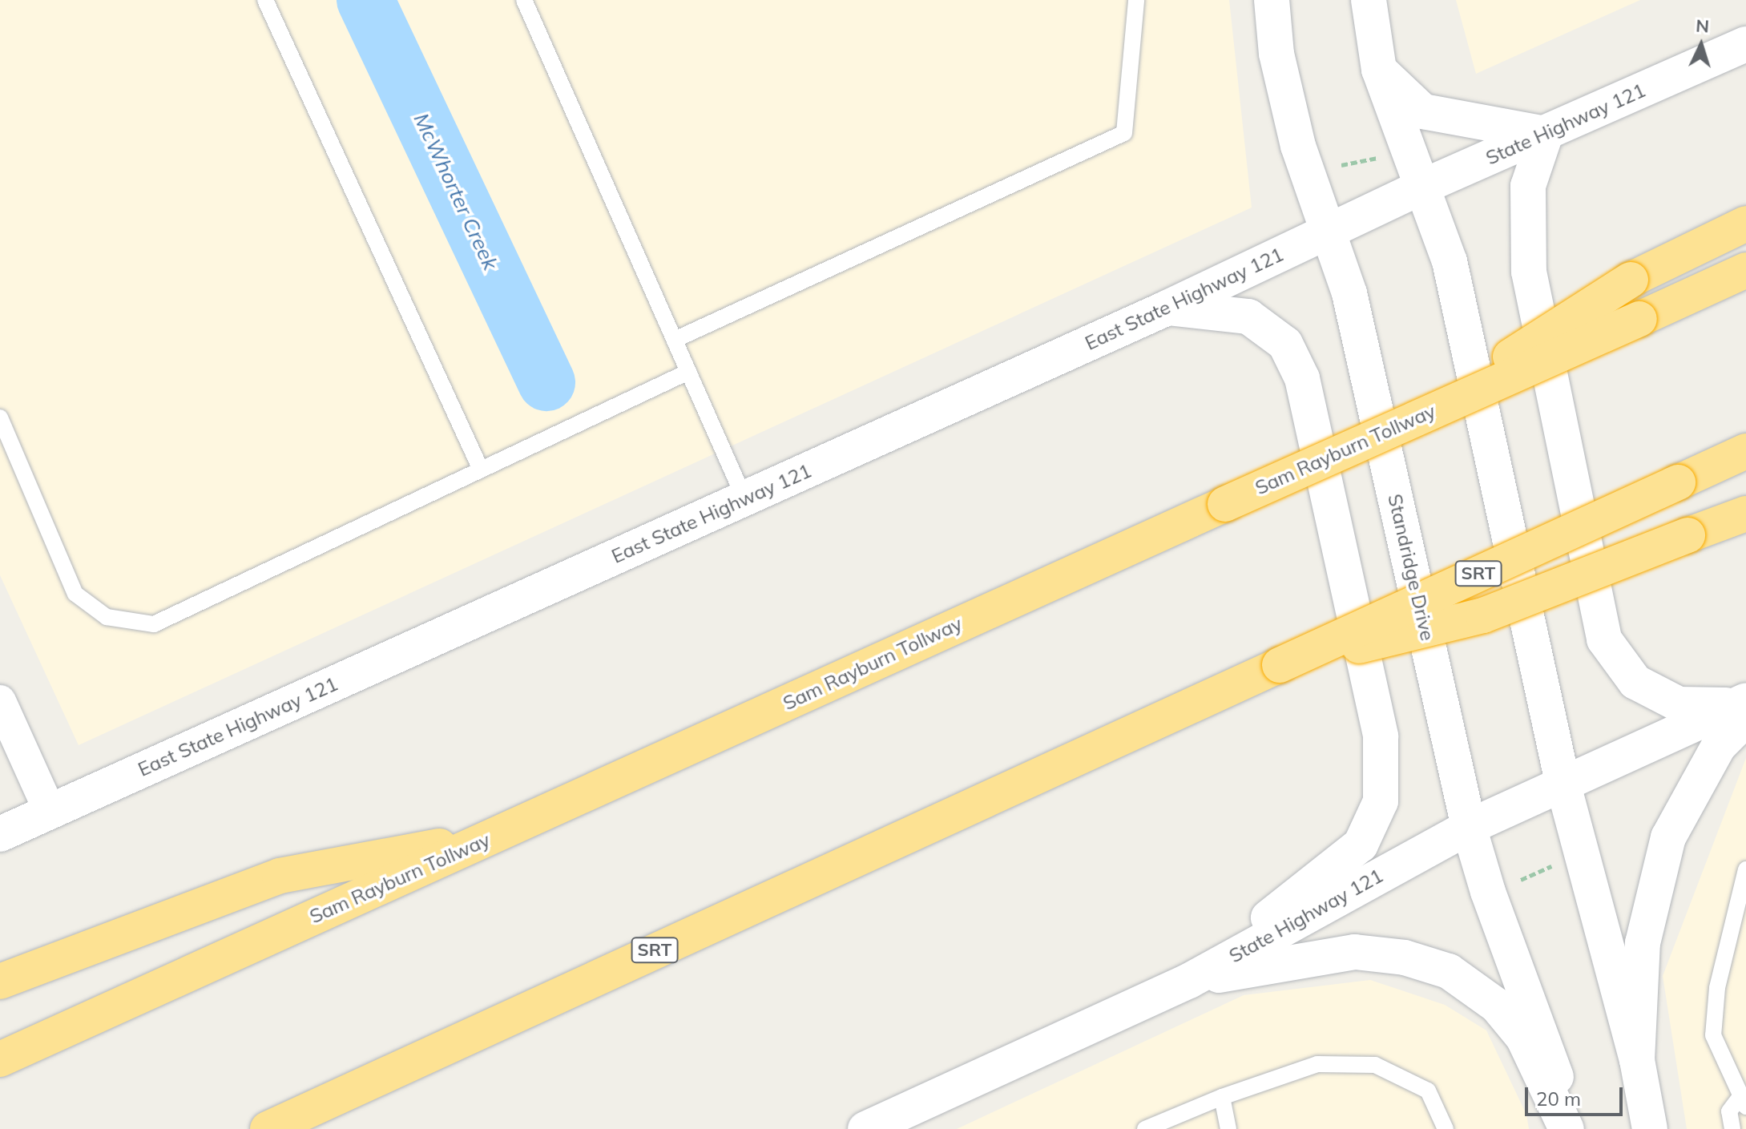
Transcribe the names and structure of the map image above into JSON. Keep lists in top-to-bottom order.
{
  "streets": {
    "highway": ["Sam Rayburn Tollway", "SRT"],
    "main road": ["State Highway 121", "East State Highway 121", "Standridge Drive"]
  },
  "crossings": [
    ["State Highway 121", "East State Highway 121"],
    ["State Highway 121", "Standridge Drive"],
    ["East State Highway 121", "Standridge Drive"]
  ],
  "water": ["McWhorter Creek"],
  "scale_bar": "20 m",
  "north": "top"
}
